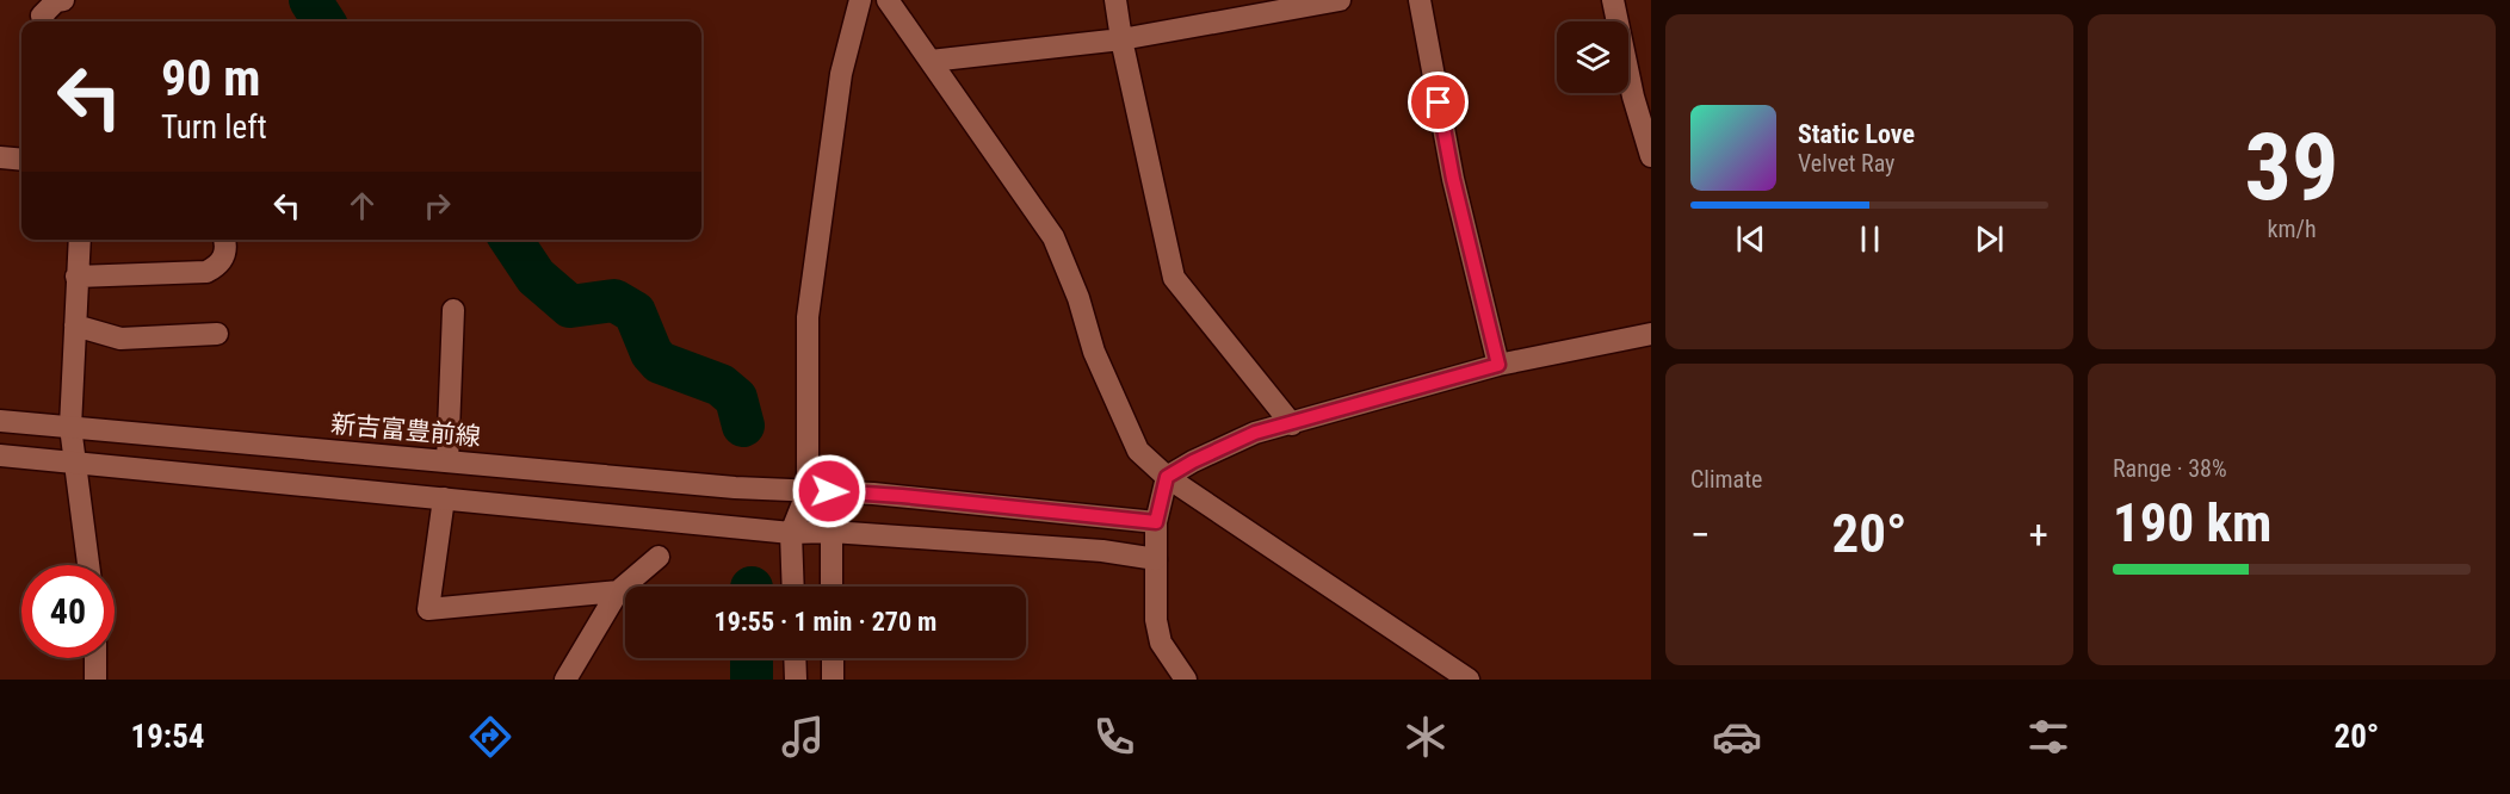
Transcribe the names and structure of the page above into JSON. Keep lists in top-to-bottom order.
{
  "streets": {
    "street": ["新吉富豊前線"]
  },
  "page": {
    "tile": [
      ["39", "km/h"],
      "Climate",
      ["Range · 38%", "190 km"]
    ],
    "turn": ["90 m", "Turn left"],
    "song": ["Static Love", "Velvet Ray"],
    "heat": ["−", "20°", "+"],
    "limit": "40",
    "trip": "19:55 · 1 min · 270 m",
    "tabs": ["19:54", "20°"]
  }
}
